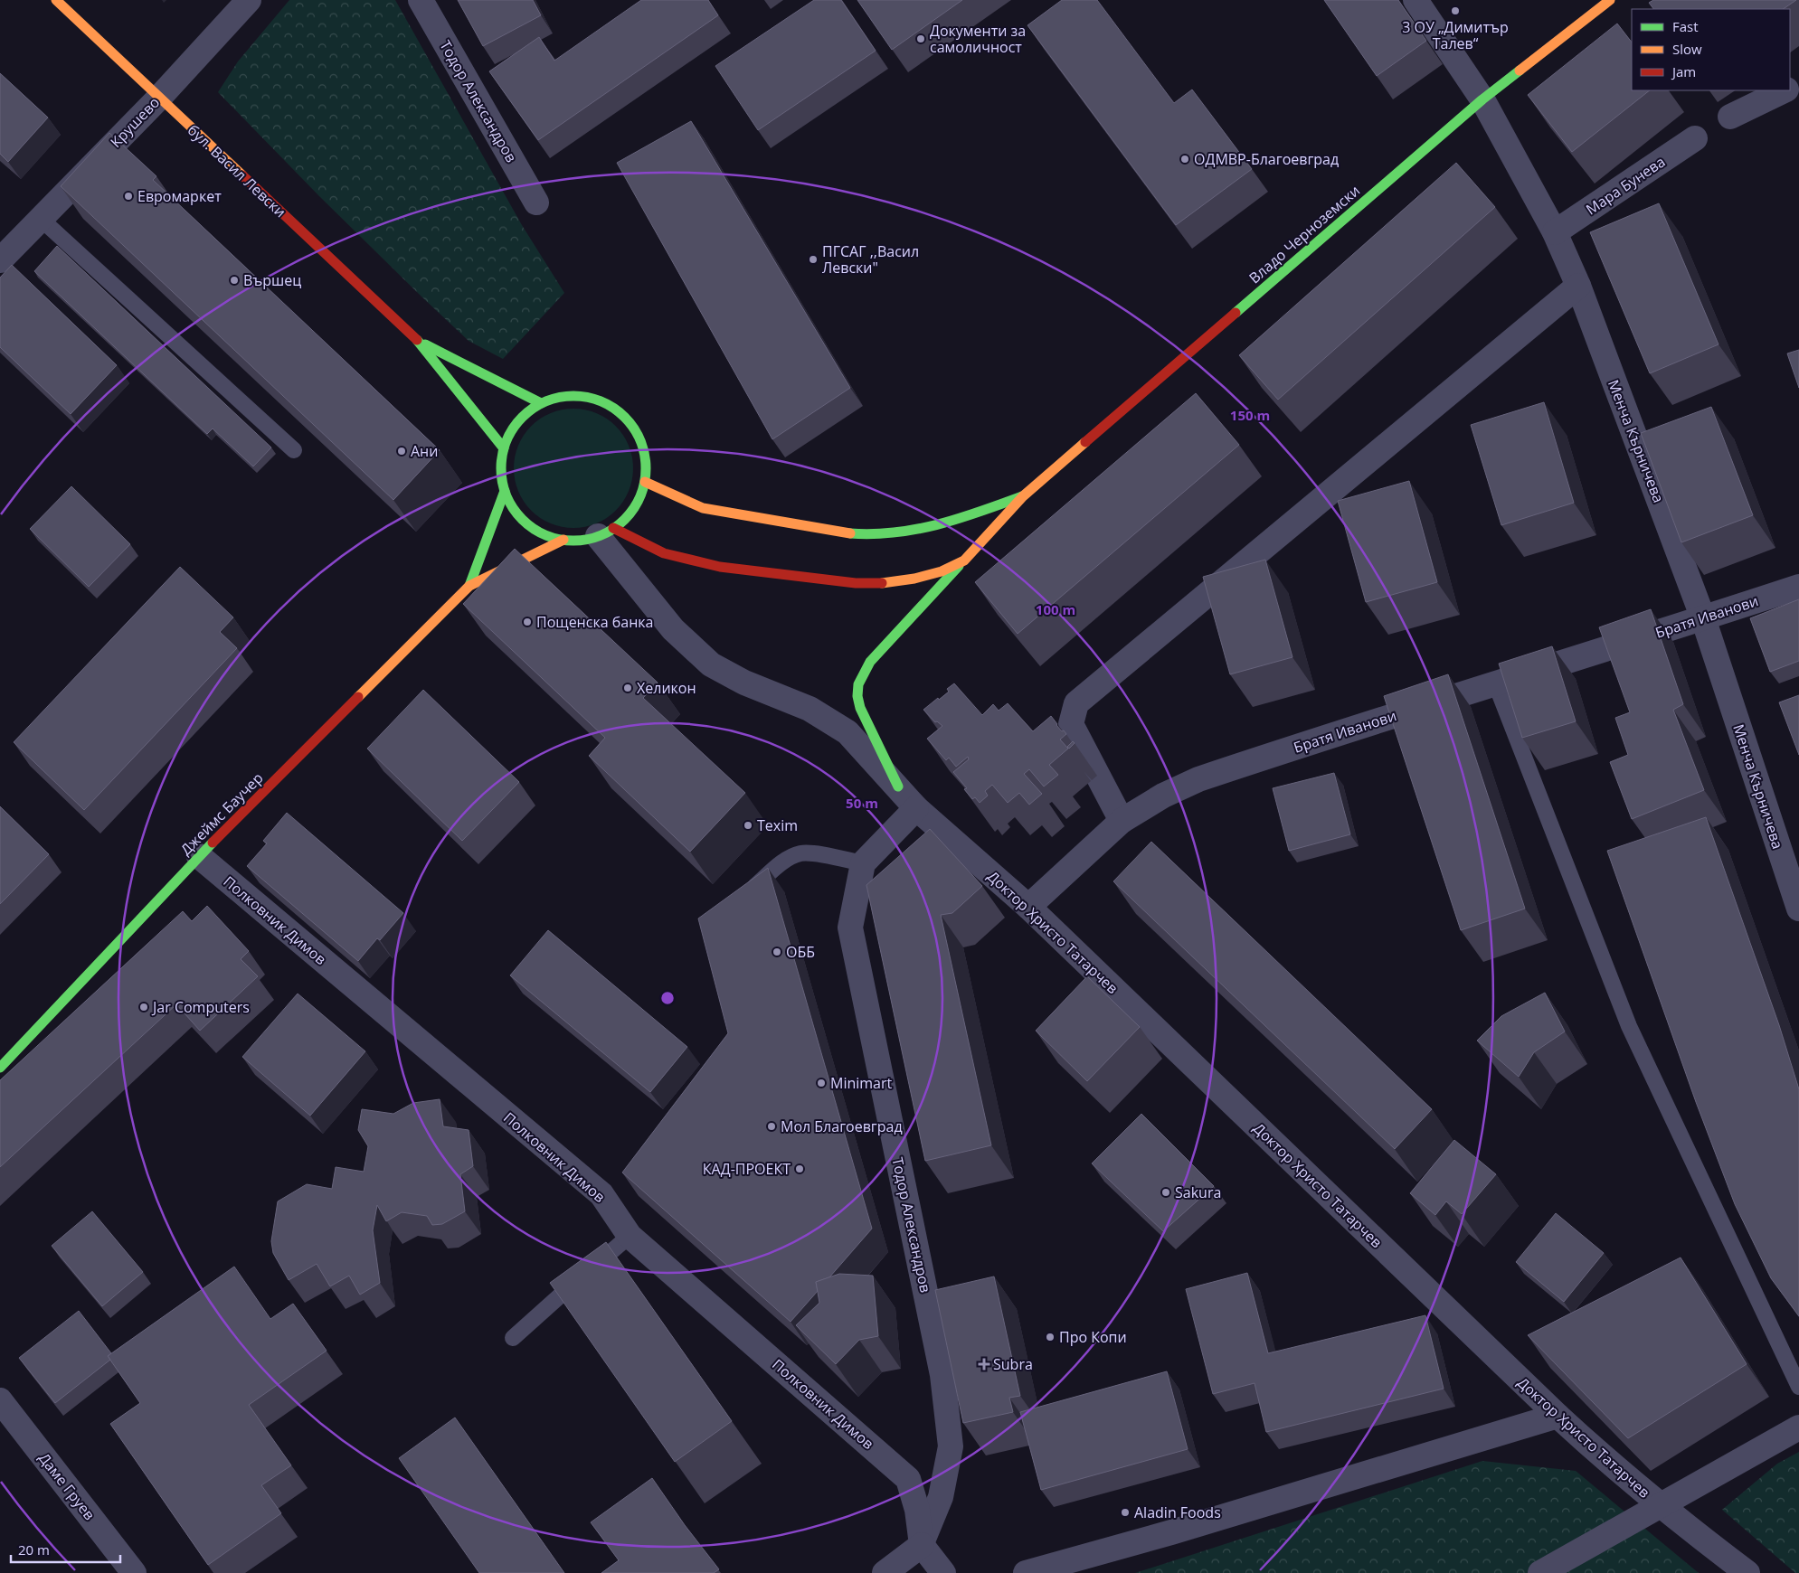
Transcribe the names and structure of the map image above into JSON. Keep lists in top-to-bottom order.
{
  "streets": {
    "street": [
      "Тодор Александров",
      "Крушево",
      "бул. Васил Левски",
      "Мара Бунева",
      "Владо Черноземски",
      "Менча Кърничева",
      "Братя Иванови",
      "Джеймс Баучер",
      "Полковник Димов",
      "Доктор Христо Татарчев",
      "Даме Груев"
    ]
  },
  "crossings": [
    ["Тодор Александров", "Полковник Димов"],
    ["Крушево", "бул. Васил Левски"],
    ["Мара Бунева", "Менча Кърничева"],
    ["Владо Черноземски", "Менча Кърничева"],
    ["Менча Кърничева", "Братя Иванови"],
    ["Братя Иванови", "Доктор Христо Татарчев"],
    ["Джеймс Баучер", "Полковник Димов"]
  ],
  "places": {
    "other": [
      "3 ОУ „Димитър Талев“",
      "Документи за самоличност",
      "ОДМВР-Благоевград",
      "Евромаркет",
      "ПГСАГ ,,Васил Левски\"",
      "Вършец",
      "Ани",
      "Пощенска банка",
      "Хеликон",
      "Texim",
      "ОББ",
      "Jar Computers",
      "Minimart",
      "Мол Благоевград",
      "КАД-ПРОЕКТ",
      "Sakura",
      "Про Копи",
      "Aladin Foods"
    ],
    "health": ["Subra"]
  },
  "legend": ["Fast", "Slow", "Jam"],
  "scale_bar": "20 m",
  "rings": ["150 m", "100 m", "50 m"]
}
